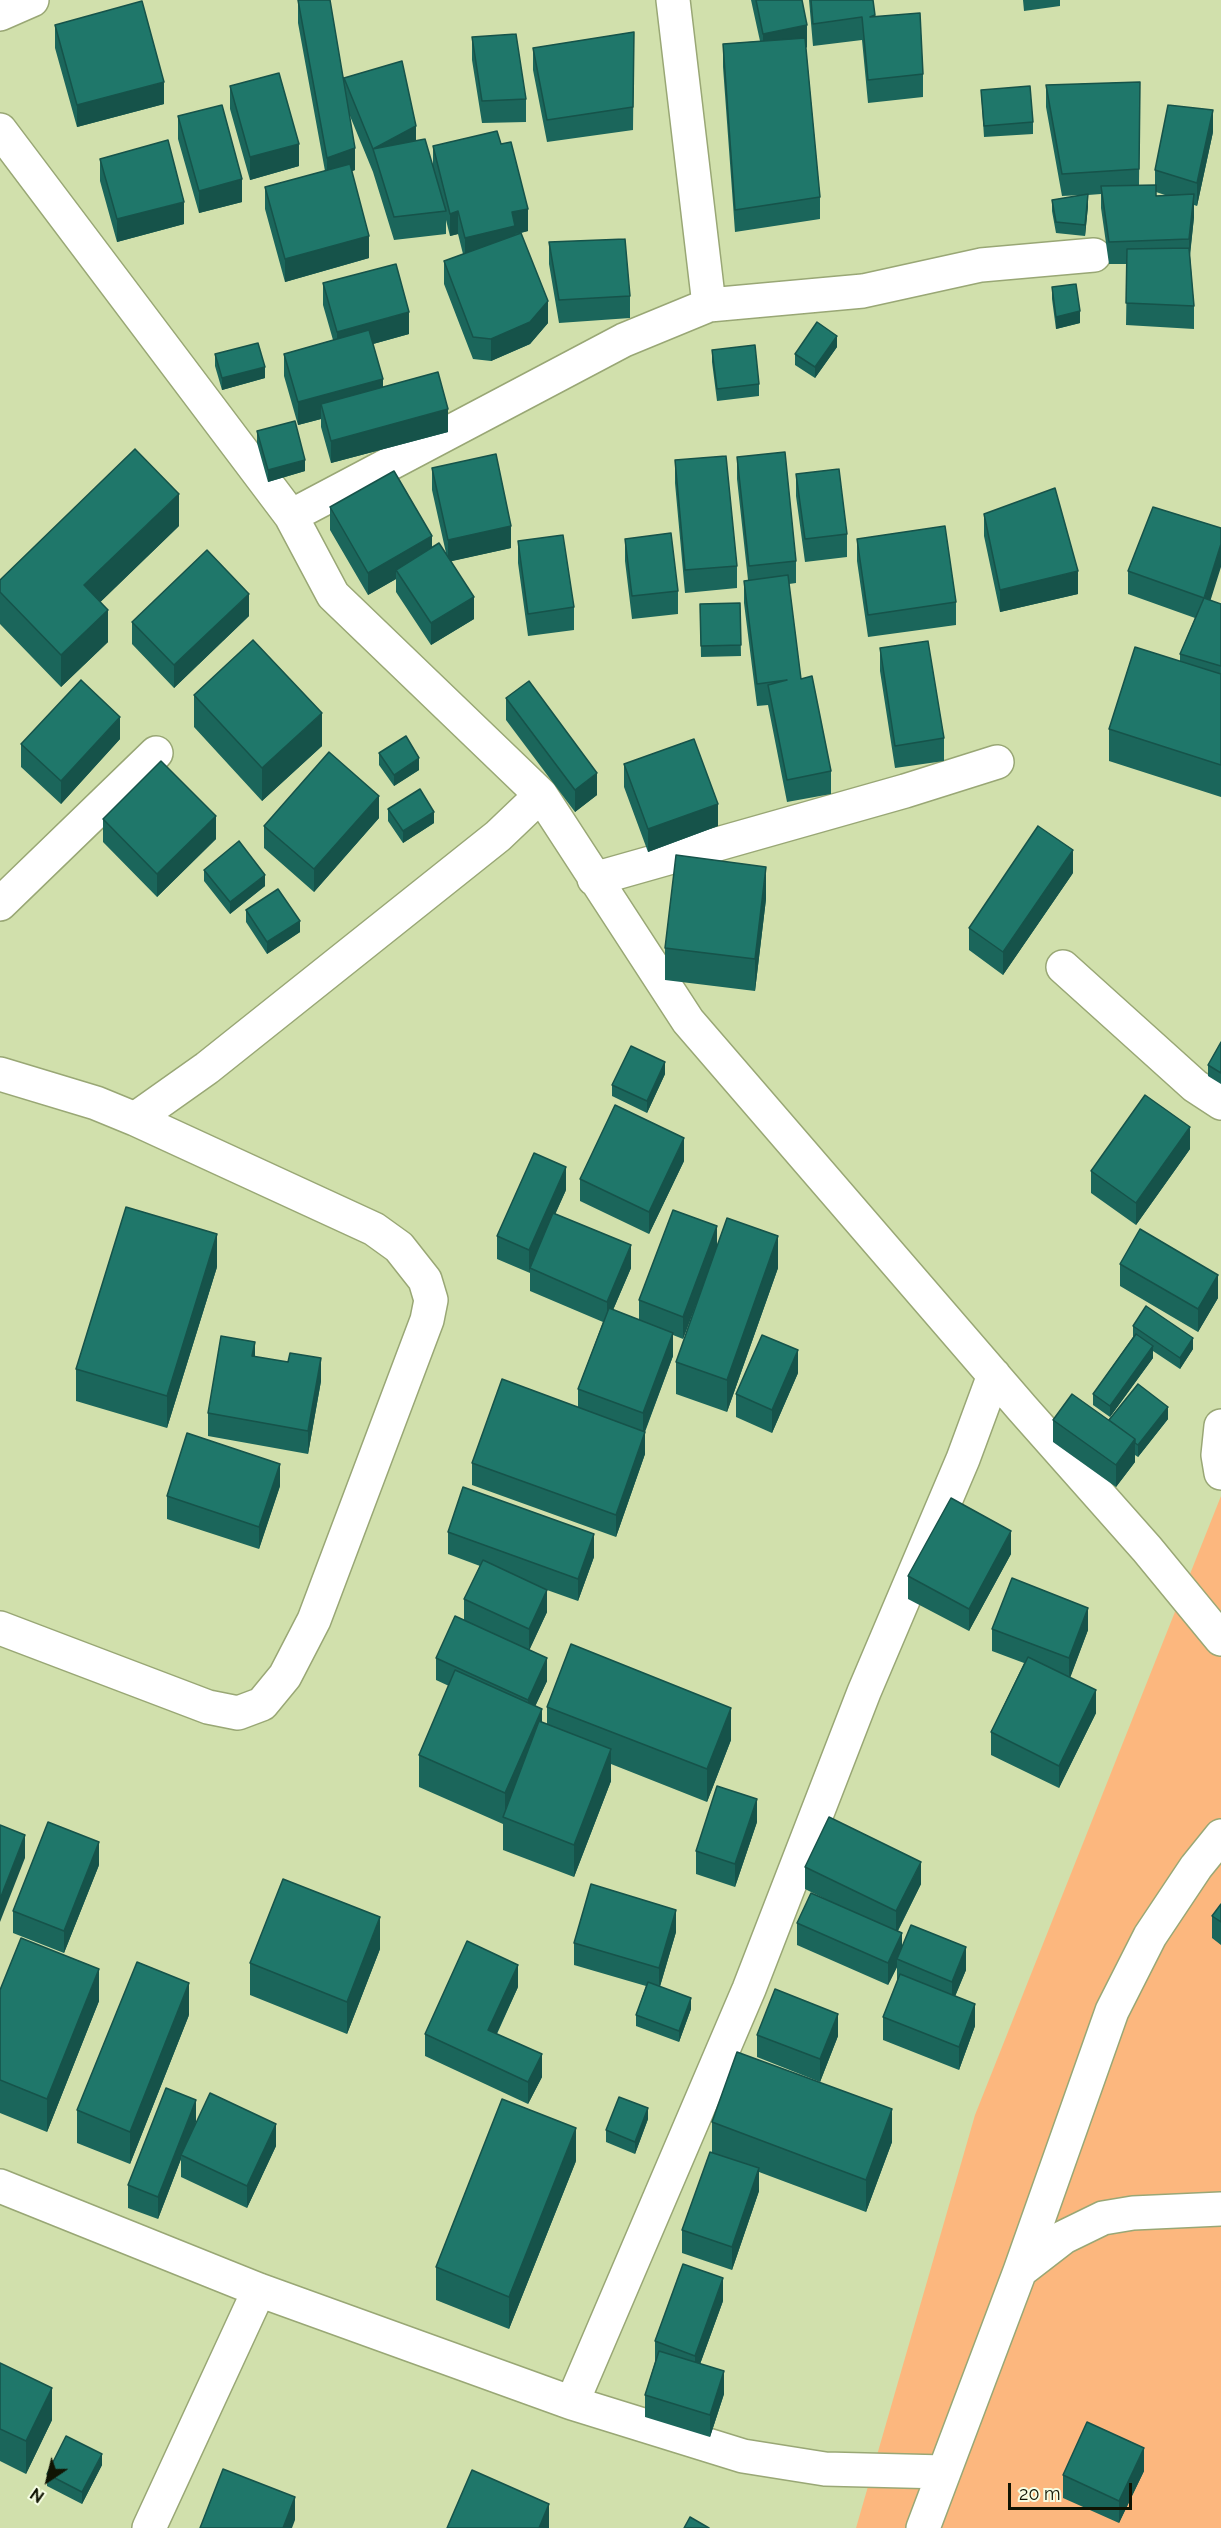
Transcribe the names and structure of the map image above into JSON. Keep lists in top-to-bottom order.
{
  "scale_bar": "20 m",
  "north": "bottom left"
}
